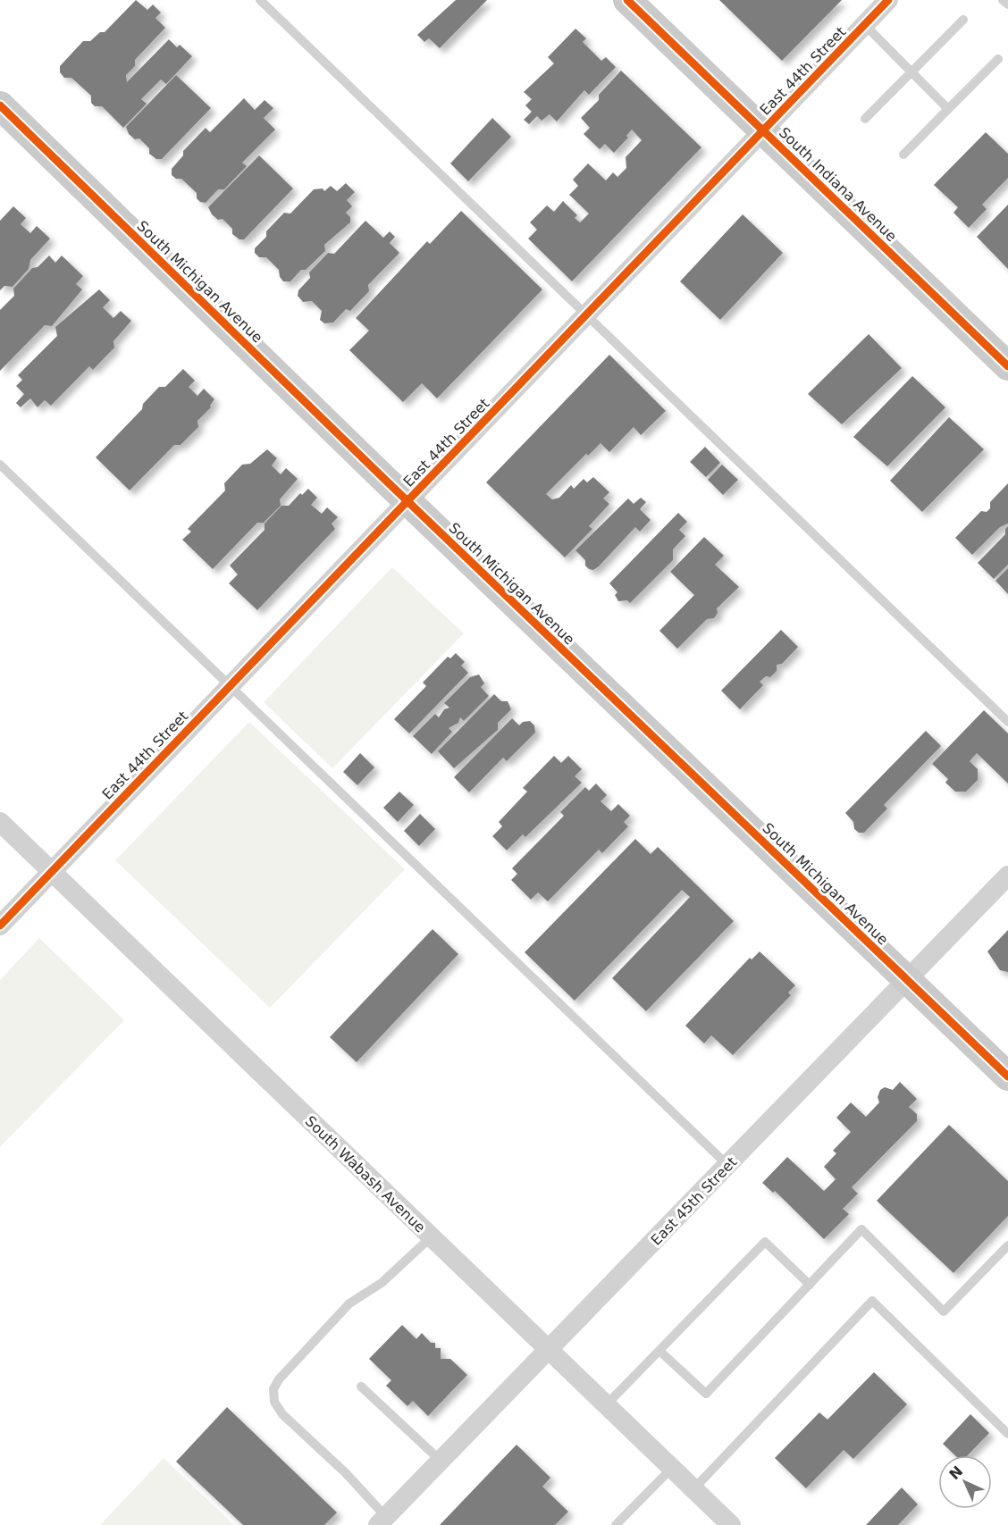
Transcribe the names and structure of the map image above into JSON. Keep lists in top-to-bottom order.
{
  "streets": {
    "street": [
      "East 44th Street",
      "South Indiana Avenue",
      "South Michigan Avenue",
      "South Wabash Avenue",
      "East 45th Street"
    ]
  },
  "crossings": [
    ["East 44th Street", "South Indiana Avenue"],
    ["East 44th Street", "South Michigan Avenue"],
    ["East 44th Street", "South Wabash Avenue"],
    ["South Michigan Avenue", "East 45th Street"],
    ["South Wabash Avenue", "East 45th Street"]
  ],
  "north": "top left"
}
